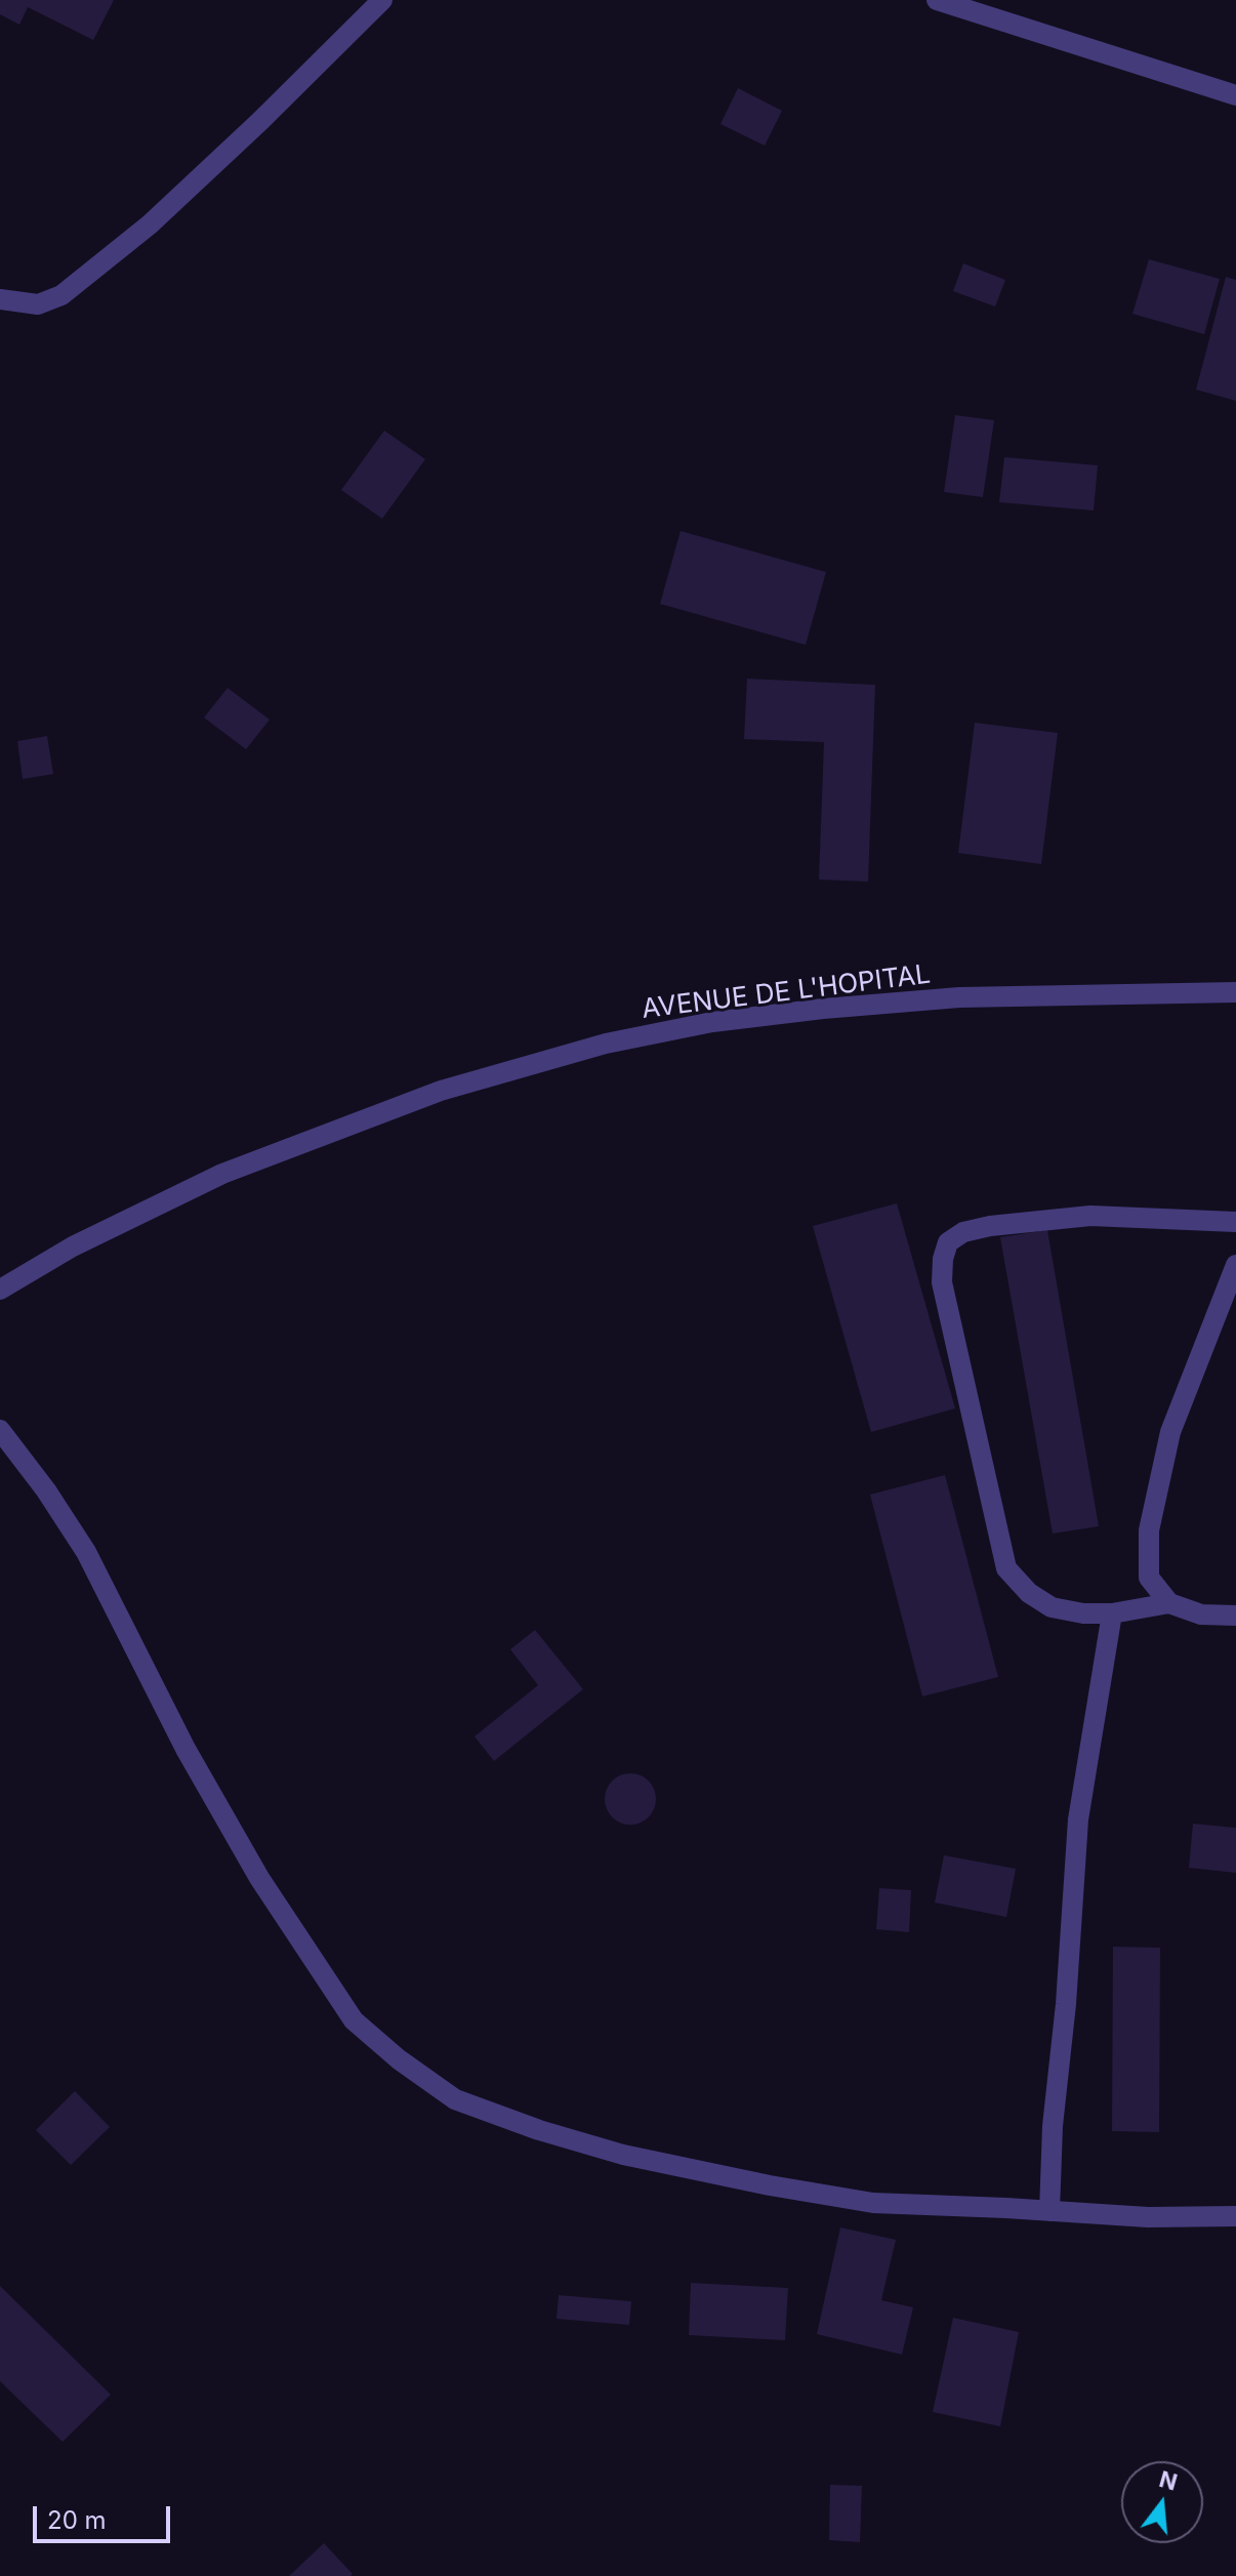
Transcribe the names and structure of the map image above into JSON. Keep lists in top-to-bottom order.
{
  "streets": {
    "street": ["AVENUE DE L'HOPITAL"]
  },
  "scale_bar": "20 m",
  "north": "top"
}
